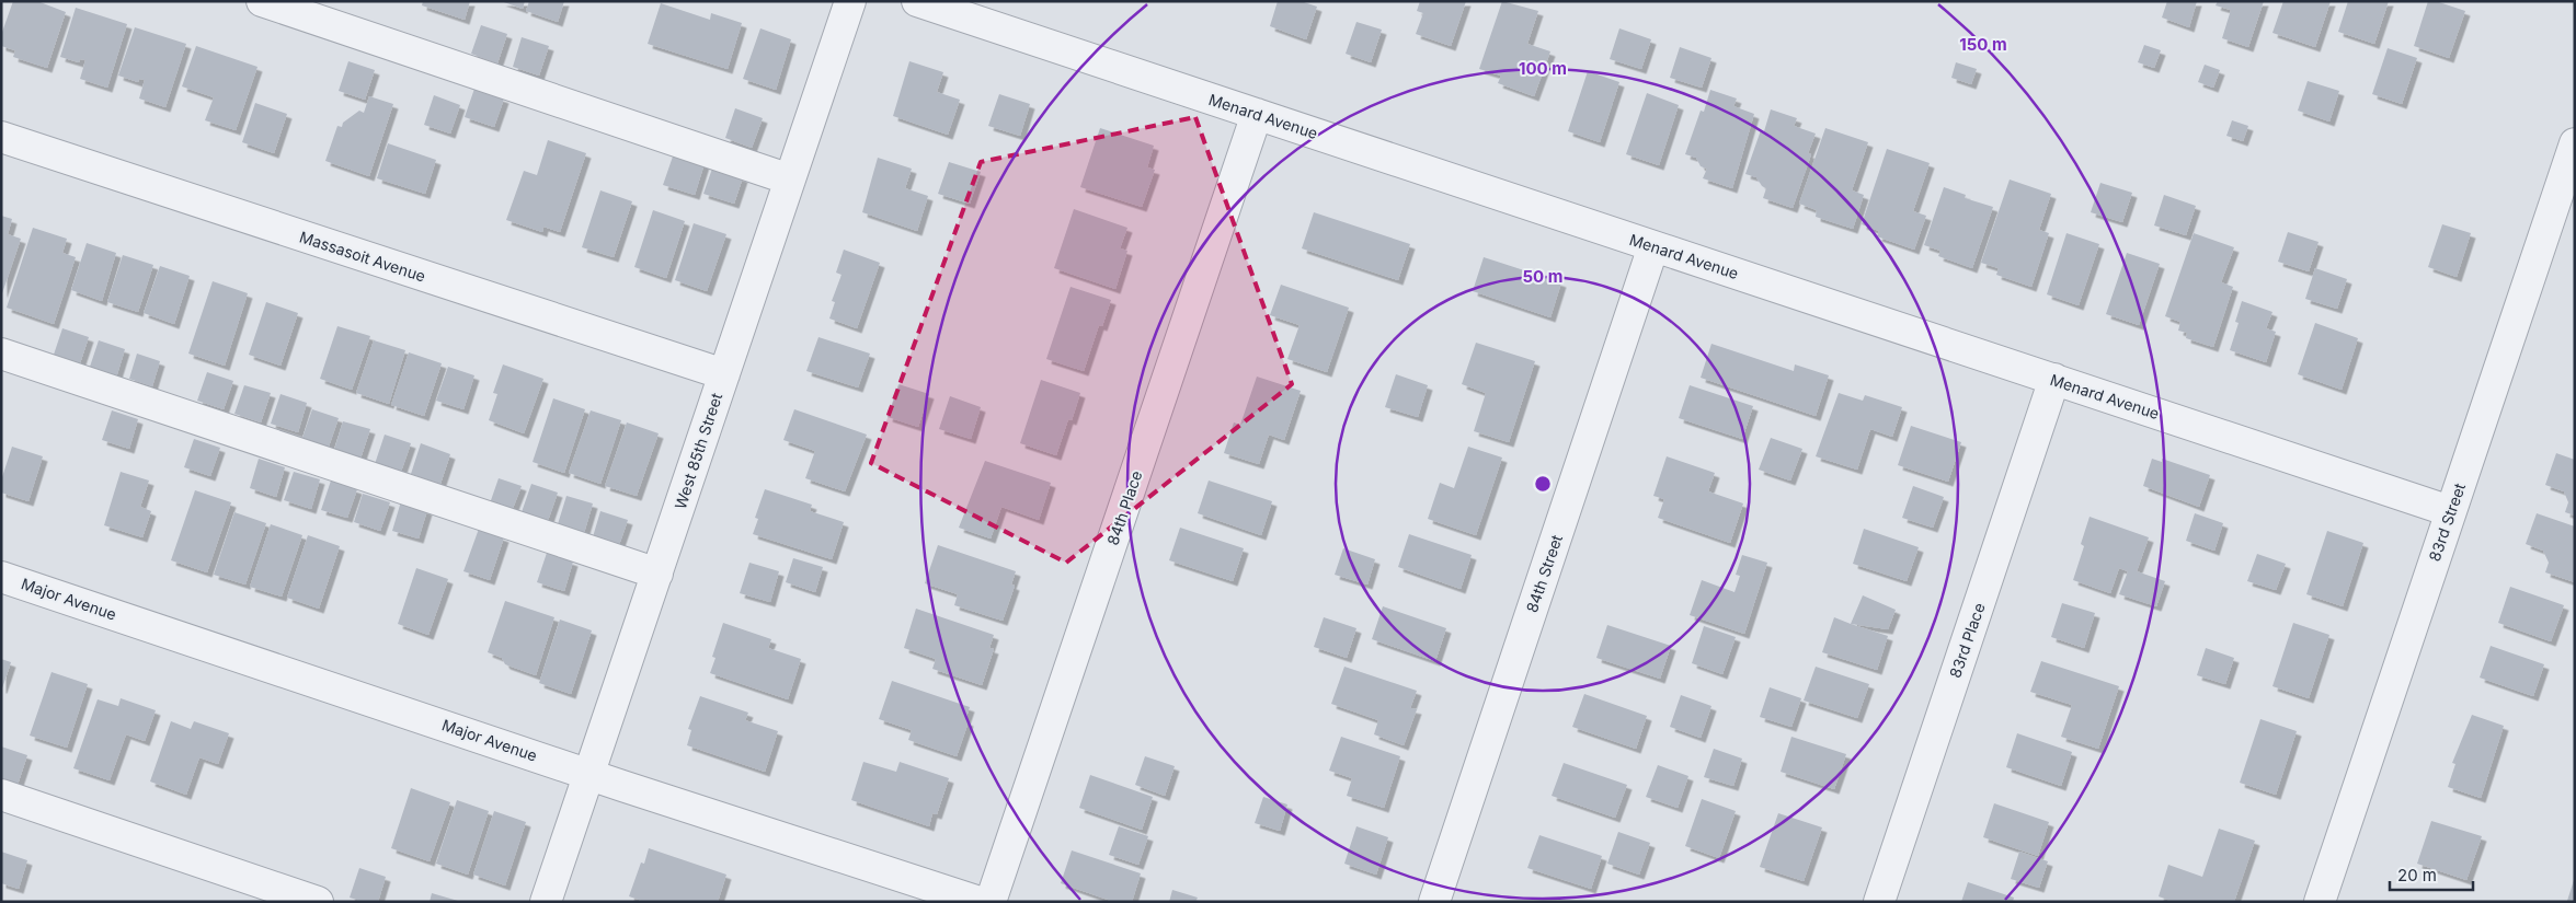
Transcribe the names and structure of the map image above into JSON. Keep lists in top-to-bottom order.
{
  "streets": {
    "street": [
      "Menard Avenue",
      "Massasoit Avenue",
      "West 85th Street",
      "84th Place",
      "83rd Street",
      "84th Street",
      "Major Avenue",
      "83rd Place"
    ]
  },
  "crossings": [
    ["Menard Avenue", "84th Place"],
    ["Menard Avenue", "83rd Street"],
    ["Menard Avenue", "84th Street"],
    ["Menard Avenue", "83rd Place"],
    ["Massasoit Avenue", "West 85th Street"],
    ["West 85th Street", "Major Avenue"]
  ],
  "scale_bar": "20 m",
  "rings": ["150 m", "100 m", "50 m"]
}
